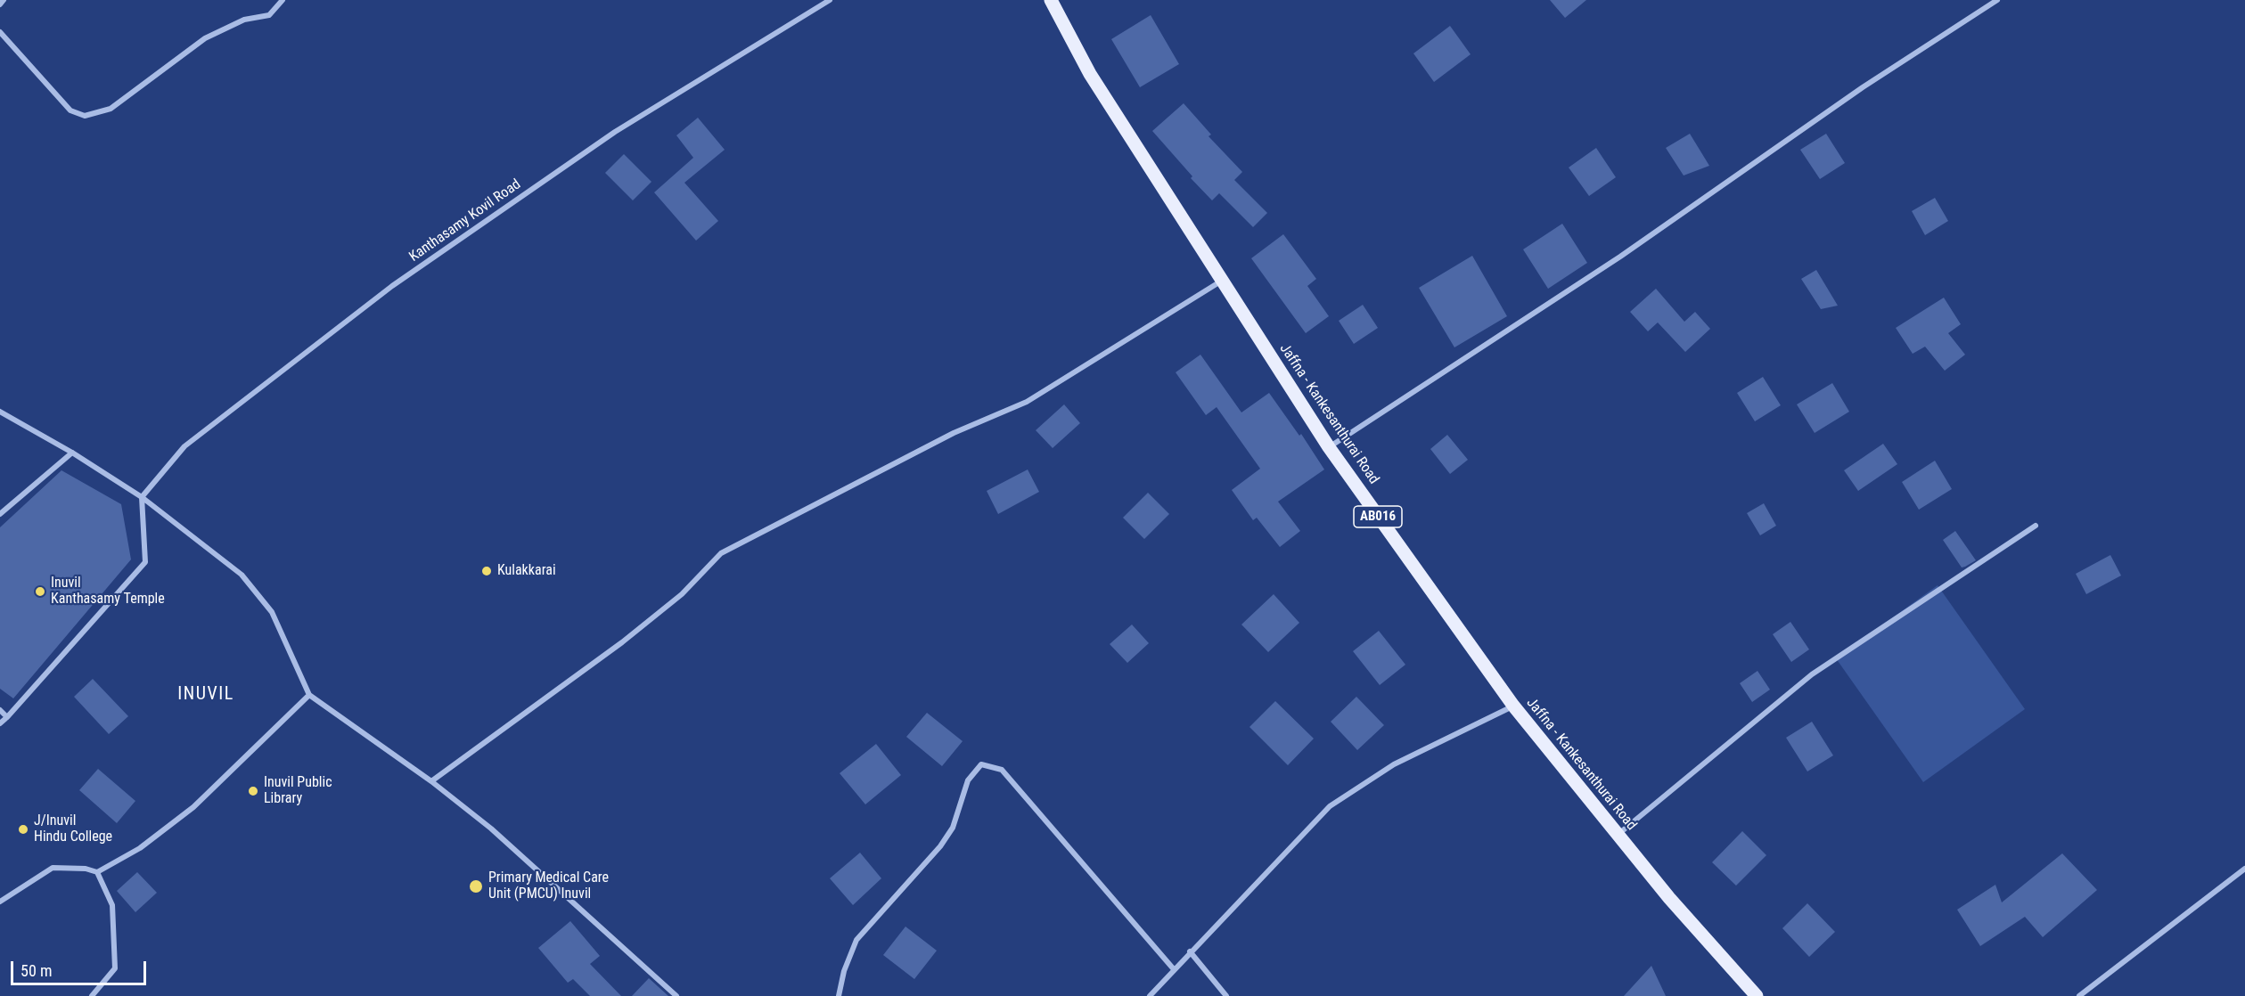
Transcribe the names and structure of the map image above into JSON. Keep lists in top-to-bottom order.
{
  "streets": {
    "main road": ["Jaffna - Kankesanthurai Road", "AB016"],
    "street": ["Kanthasamy Kovil Road"]
  },
  "districts": ["INUVIL"],
  "places": [
    "Kulakkarai",
    "Inuvil Kanthasamy Temple",
    "Inuvil Public Library",
    "J/Inuvil Hindu College",
    "Primary Medical Care Unit (PMCU) Inuvil"
  ],
  "scale_bar": "50 m"
}
